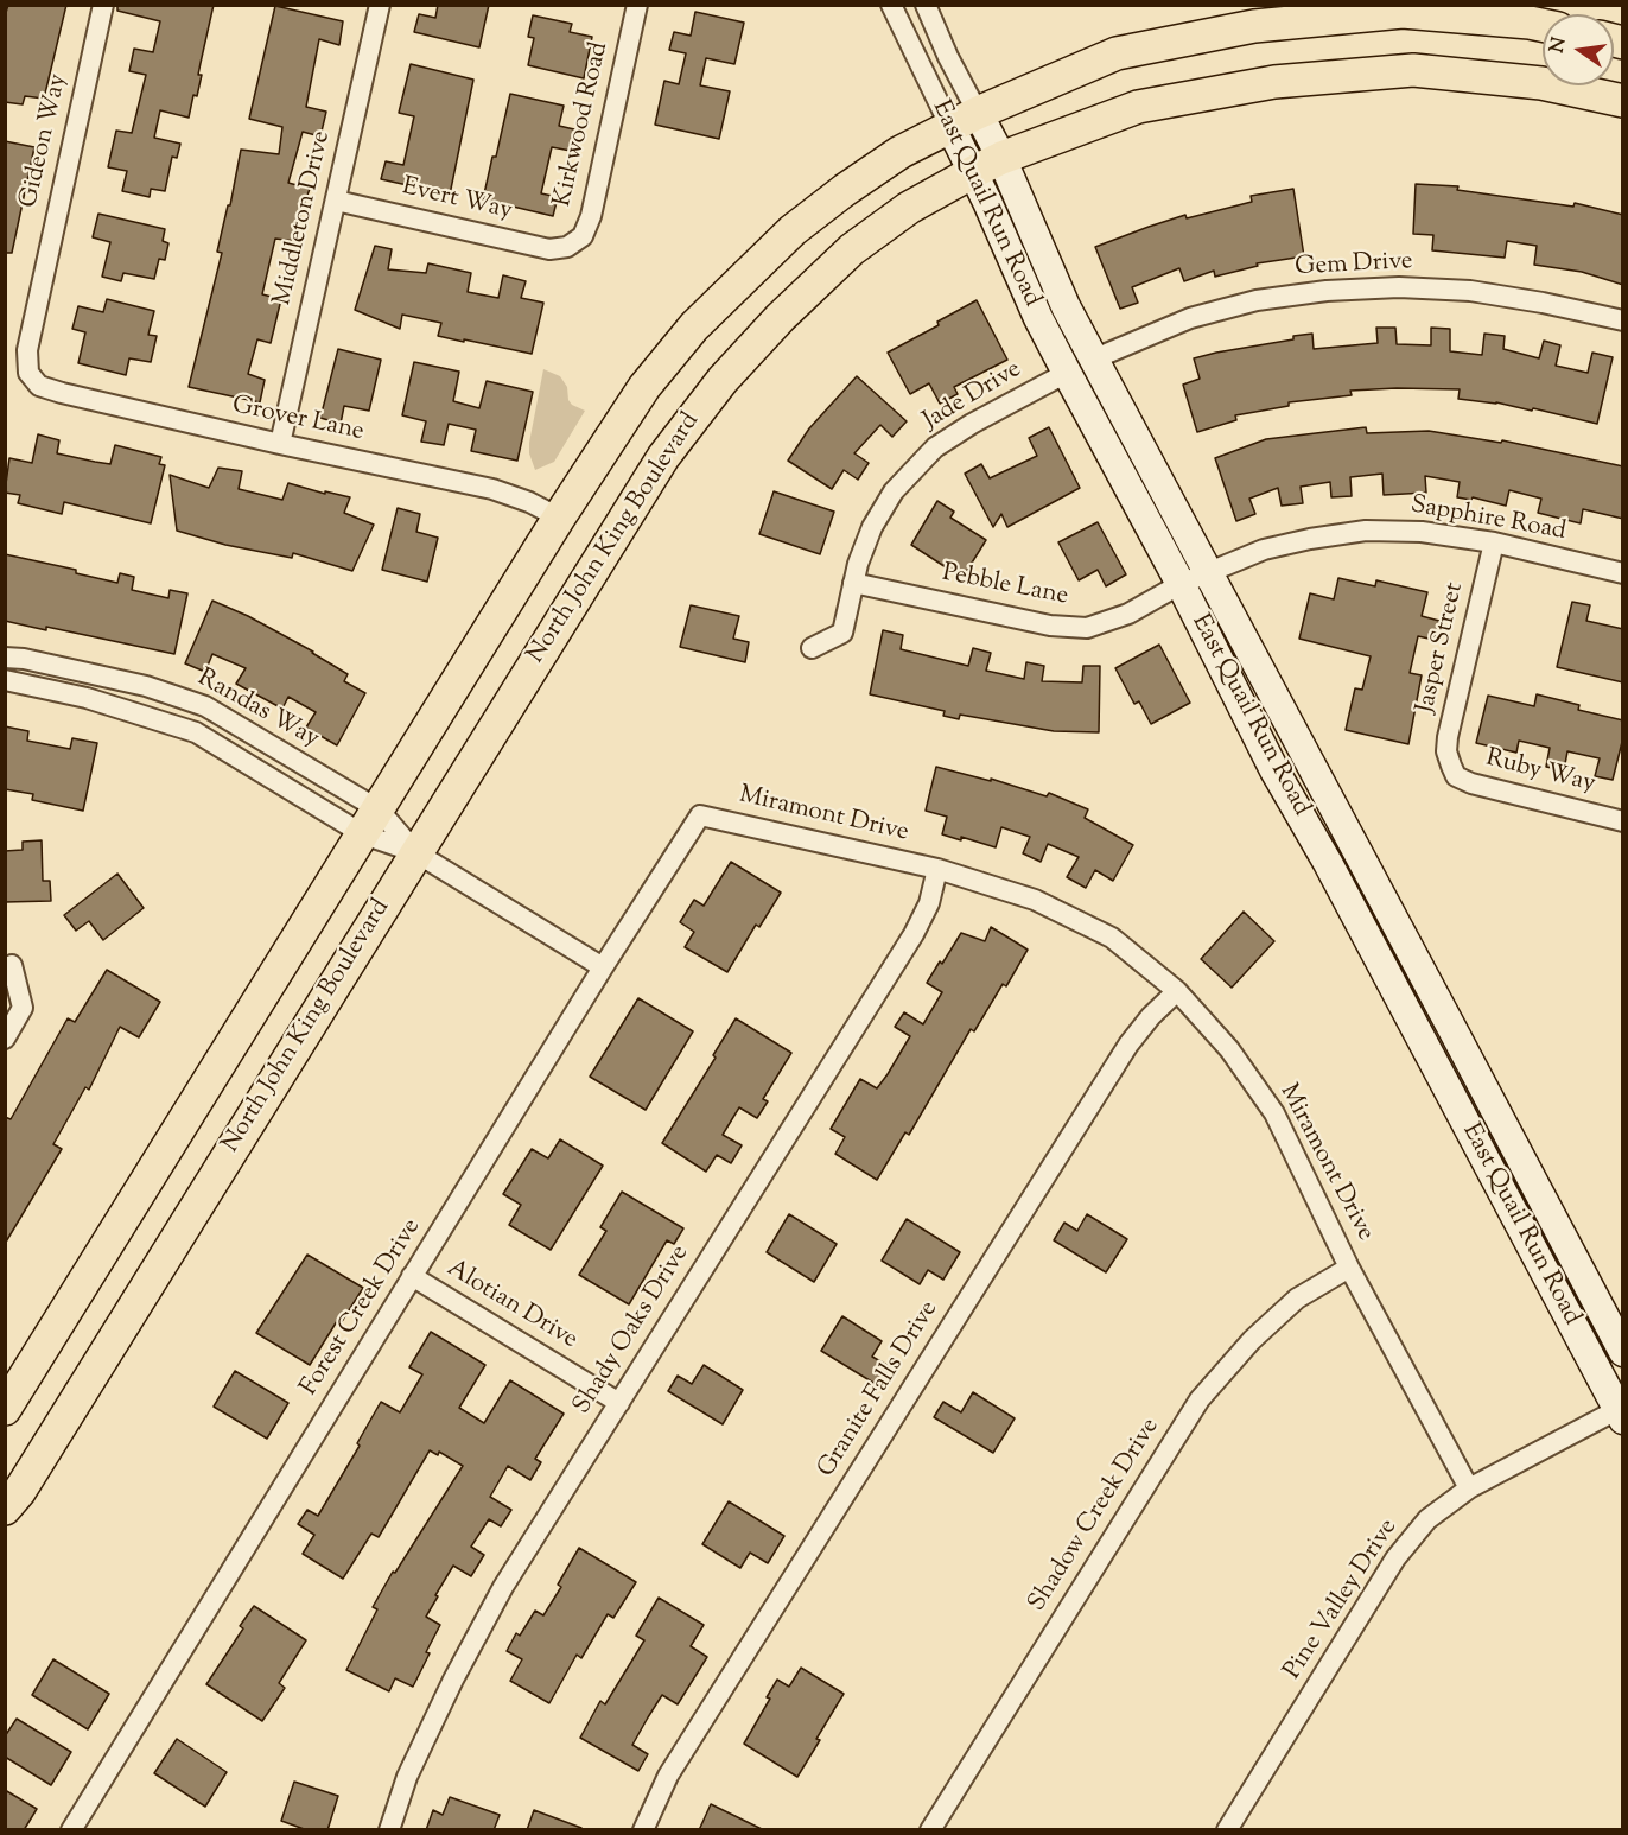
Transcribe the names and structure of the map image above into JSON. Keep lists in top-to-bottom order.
{
  "streets": {
    "main road": ["North John King Boulevard"],
    "street": [
      "Kirkwood Road",
      "Gideon Way",
      "Evert Way",
      "East Quail Run Road",
      "Middleton Drive",
      "Gem Drive",
      "Jade Drive",
      "Grover Lane",
      "Sapphire Road",
      "Pebble Lane",
      "Jasper Street",
      "Randas Way",
      "Ruby Way",
      "Miramont Drive",
      "Alotian Drive",
      "Forest Creek Drive",
      "Shady Oaks Drive",
      "Granite Falls Drive",
      "Shadow Creek Drive",
      "Pine Valley Drive"
    ]
  },
  "crossings": [
    ["Kirkwood Road", "Evert Way"],
    ["Gideon Way", "Grover Lane"],
    ["Evert Way", "Middleton Drive"],
    ["East Quail Run Road", "Gem Drive"],
    ["East Quail Run Road", "Jade Drive"],
    ["East Quail Run Road", "Sapphire Road"],
    ["East Quail Run Road", "North John King Boulevard"],
    ["East Quail Run Road", "Pebble Lane"],
    ["East Quail Run Road", "Pine Valley Drive"],
    ["Middleton Drive", "Grover Lane"],
    ["Jade Drive", "Pebble Lane"],
    ["Sapphire Road", "Pebble Lane"],
    ["Sapphire Road", "Jasper Street"],
    ["North John King Boulevard", "Randas Way"],
    ["Jasper Street", "Ruby Way"],
    ["Randas Way", "Forest Creek Drive"],
    ["Miramont Drive", "Forest Creek Drive"],
    ["Miramont Drive", "Shady Oaks Drive"],
    ["Miramont Drive", "Granite Falls Drive"],
    ["Miramont Drive", "Shadow Creek Drive"],
    ["Miramont Drive", "Pine Valley Drive"],
    ["Alotian Drive", "Forest Creek Drive"],
    ["Alotian Drive", "Shady Oaks Drive"]
  ],
  "north": "left"
}
